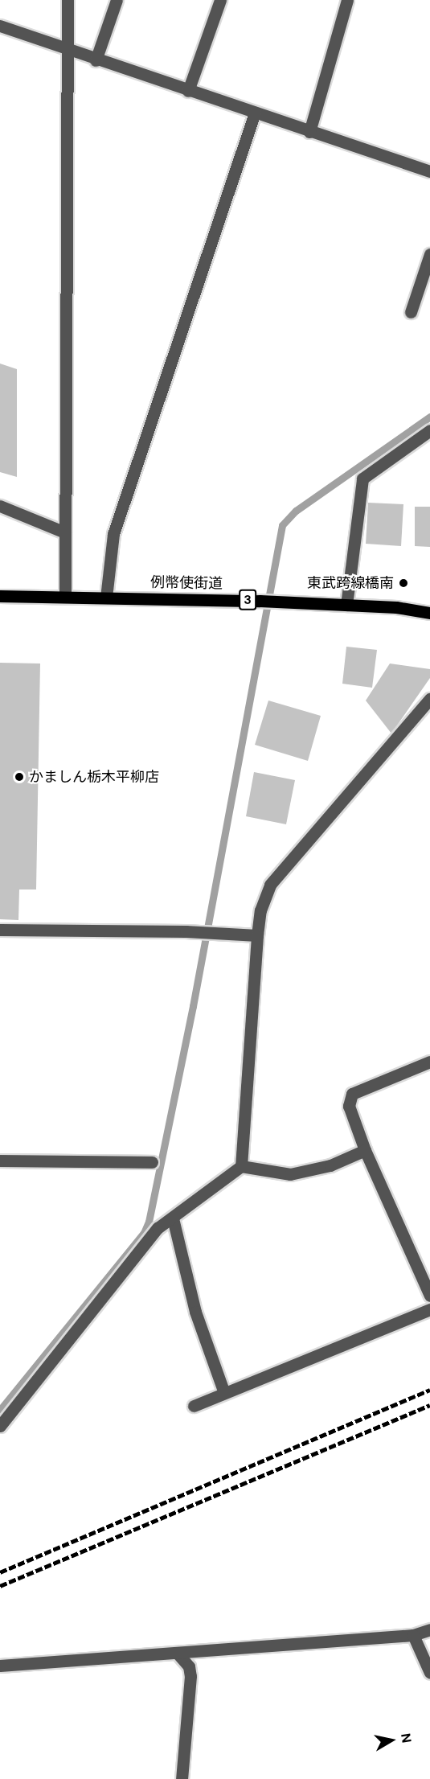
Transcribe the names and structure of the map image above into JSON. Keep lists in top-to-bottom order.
{
  "streets": {
    "main road": ["例幣使街道", "3"]
  },
  "places": ["東武跨線橋南", "かましん栃木平柳店"],
  "north": "right"
}
